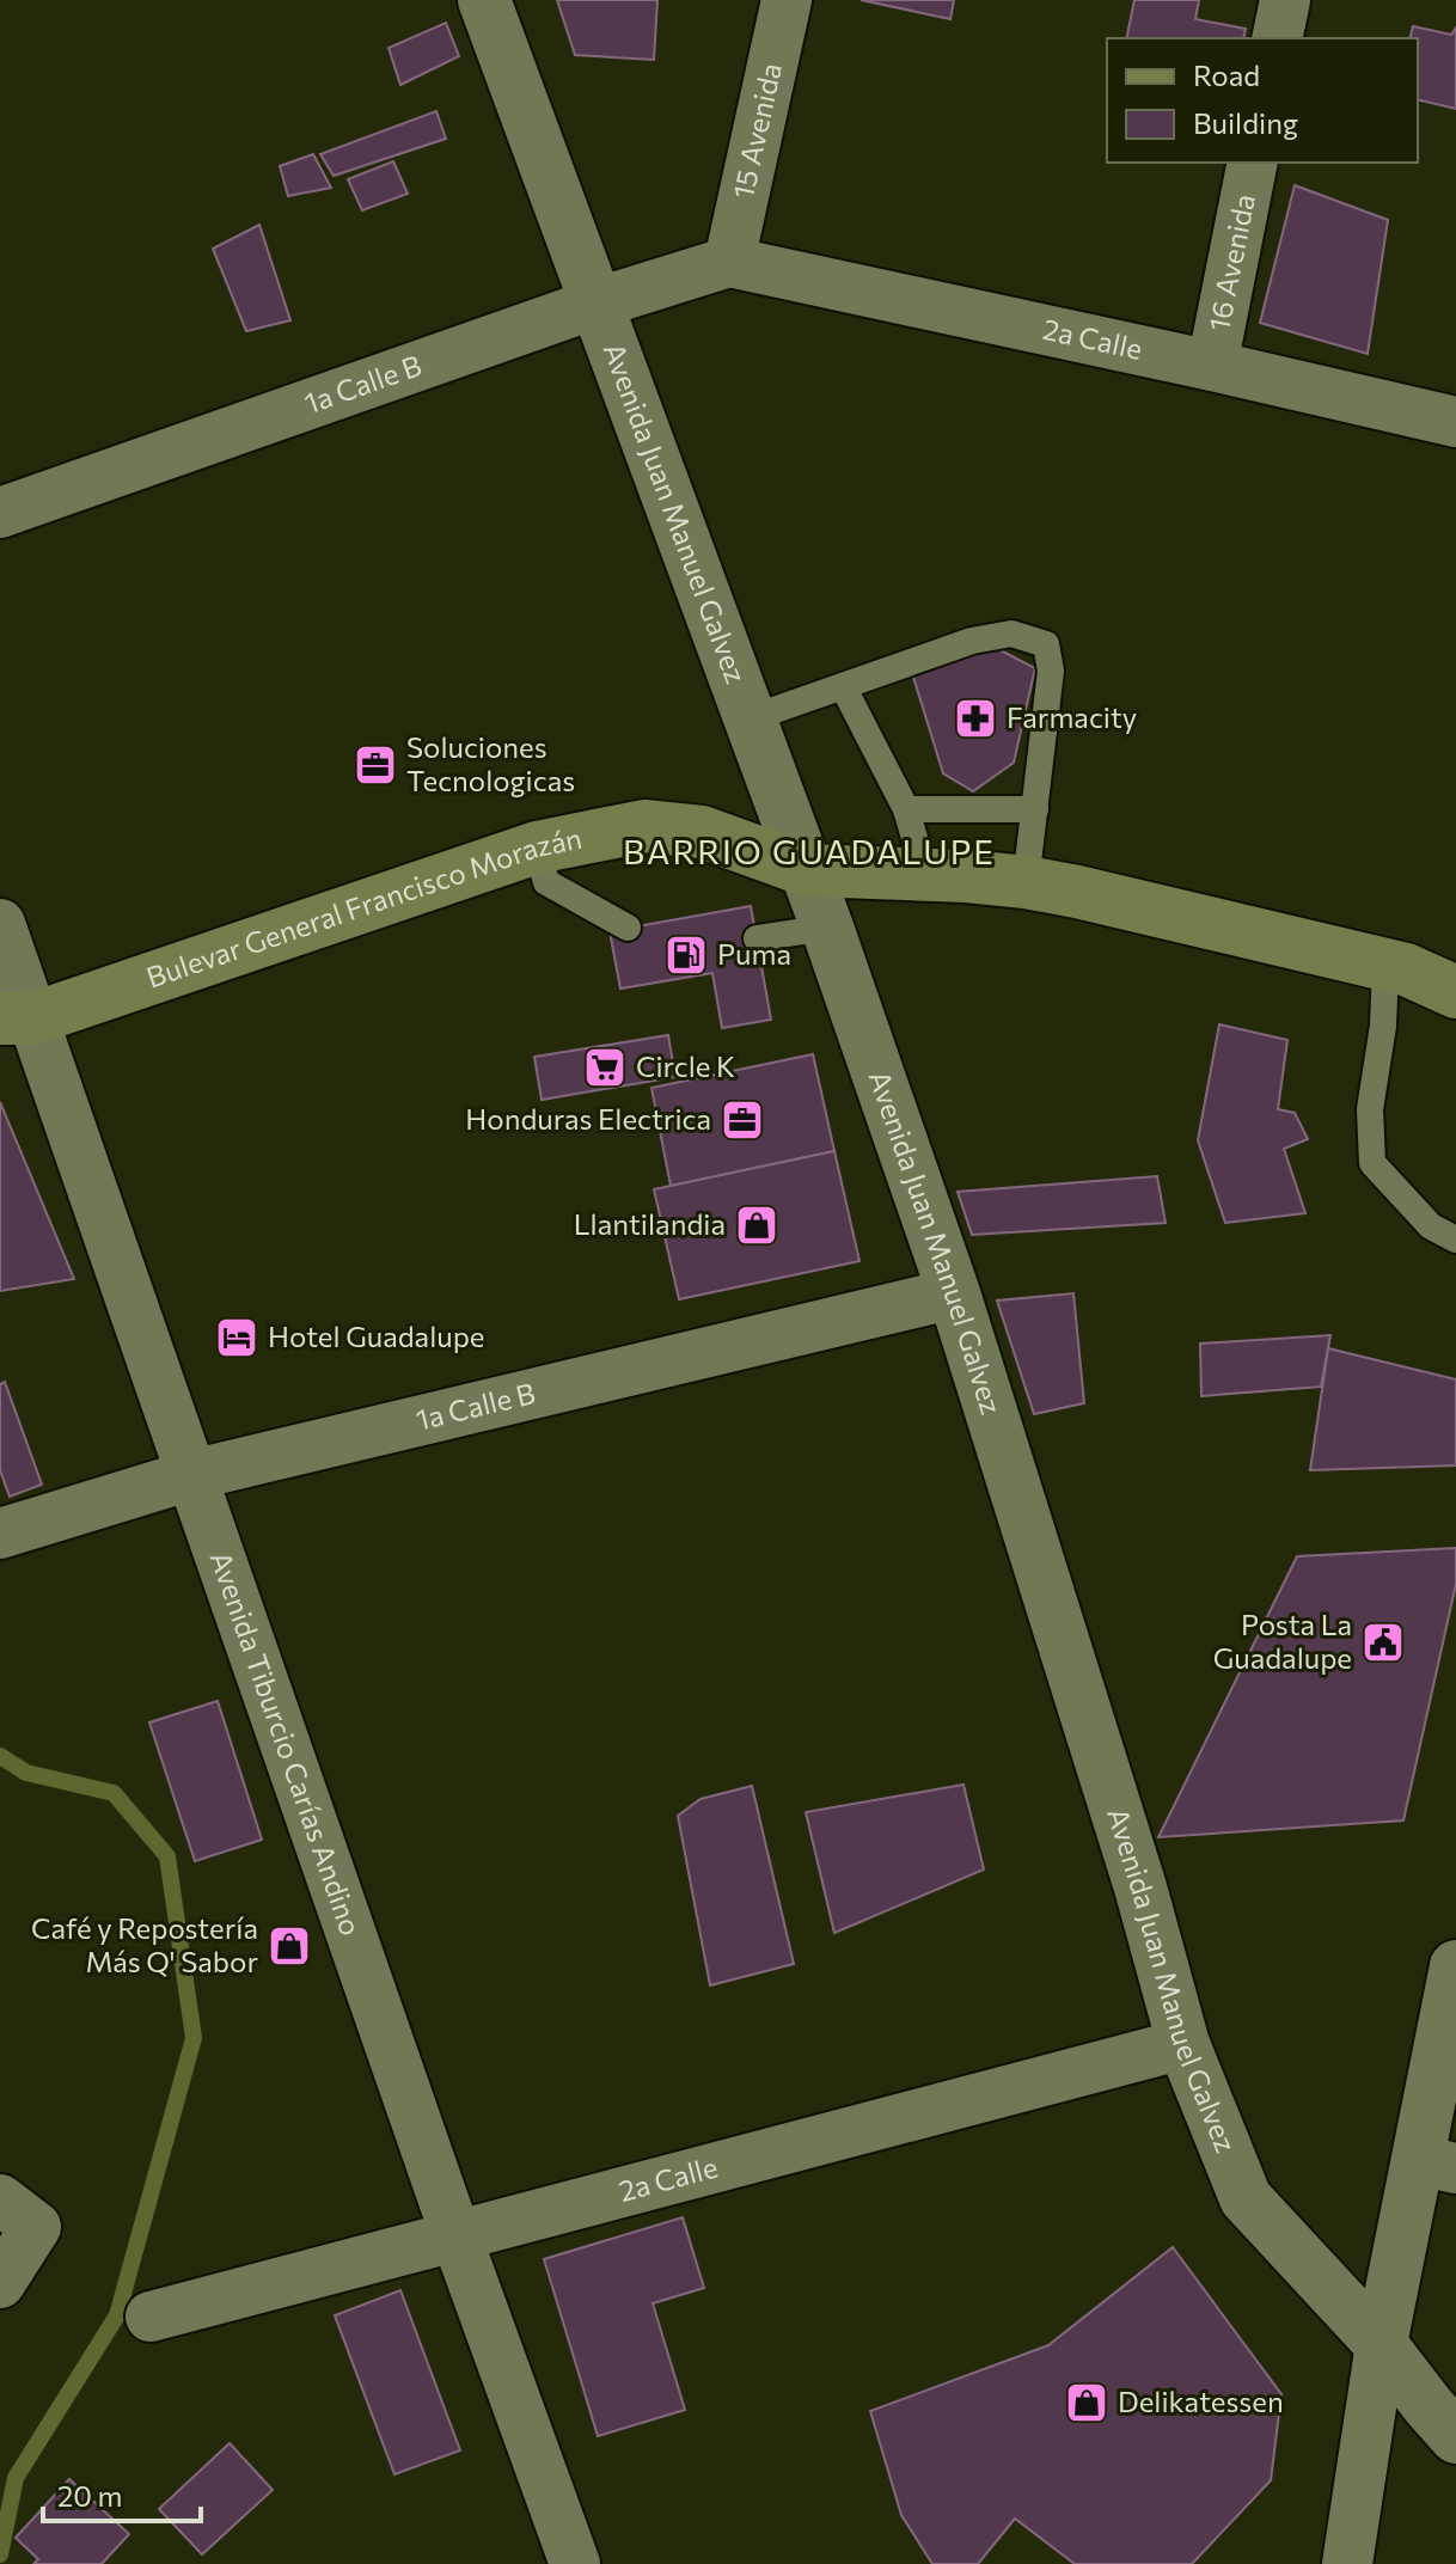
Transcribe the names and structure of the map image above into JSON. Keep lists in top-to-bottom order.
{
  "streets": {
    "main road": ["Bulevar General Francisco Morazán"],
    "street": [
      "15 Avenida",
      "16 Avenida",
      "2a Calle",
      "1a Calle B",
      "Avenida Juan Manuel Galvez",
      "Avenida Tiburcio Carías Andino"
    ]
  },
  "crossings": [
    ["15 Avenida", "2a Calle"],
    ["15 Avenida", "1a Calle B"],
    ["16 Avenida", "2a Calle"],
    ["2a Calle", "1a Calle B"],
    ["2a Calle", "Avenida Juan Manuel Galvez"],
    ["2a Calle", "Avenida Tiburcio Carías Andino"],
    ["1a Calle B", "Avenida Juan Manuel Galvez"],
    ["1a Calle B", "Avenida Tiburcio Carías Andino"],
    ["Avenida Juan Manuel Galvez", "Bulevar General Francisco Morazán"],
    ["Bulevar General Francisco Morazán", "Avenida Tiburcio Carías Andino"]
  ],
  "districts": ["BARRIO GUADALUPE"],
  "places": {
    "pharmacy": ["Farmacity"],
    "office": ["Soluciones Tecnologicas", "Honduras Electrica"],
    "fuel station": ["Puma"],
    "supermarket": ["Circle K"],
    "shop": ["Llantilandia", "Café y Repostería Más Q' Sabor", "Delikatessen"],
    "hotel": ["Hotel Guadalupe"],
    "public building": ["Posta La Guadalupe"]
  },
  "legend": ["Road", "Building"],
  "scale_bar": "20 m"
}
